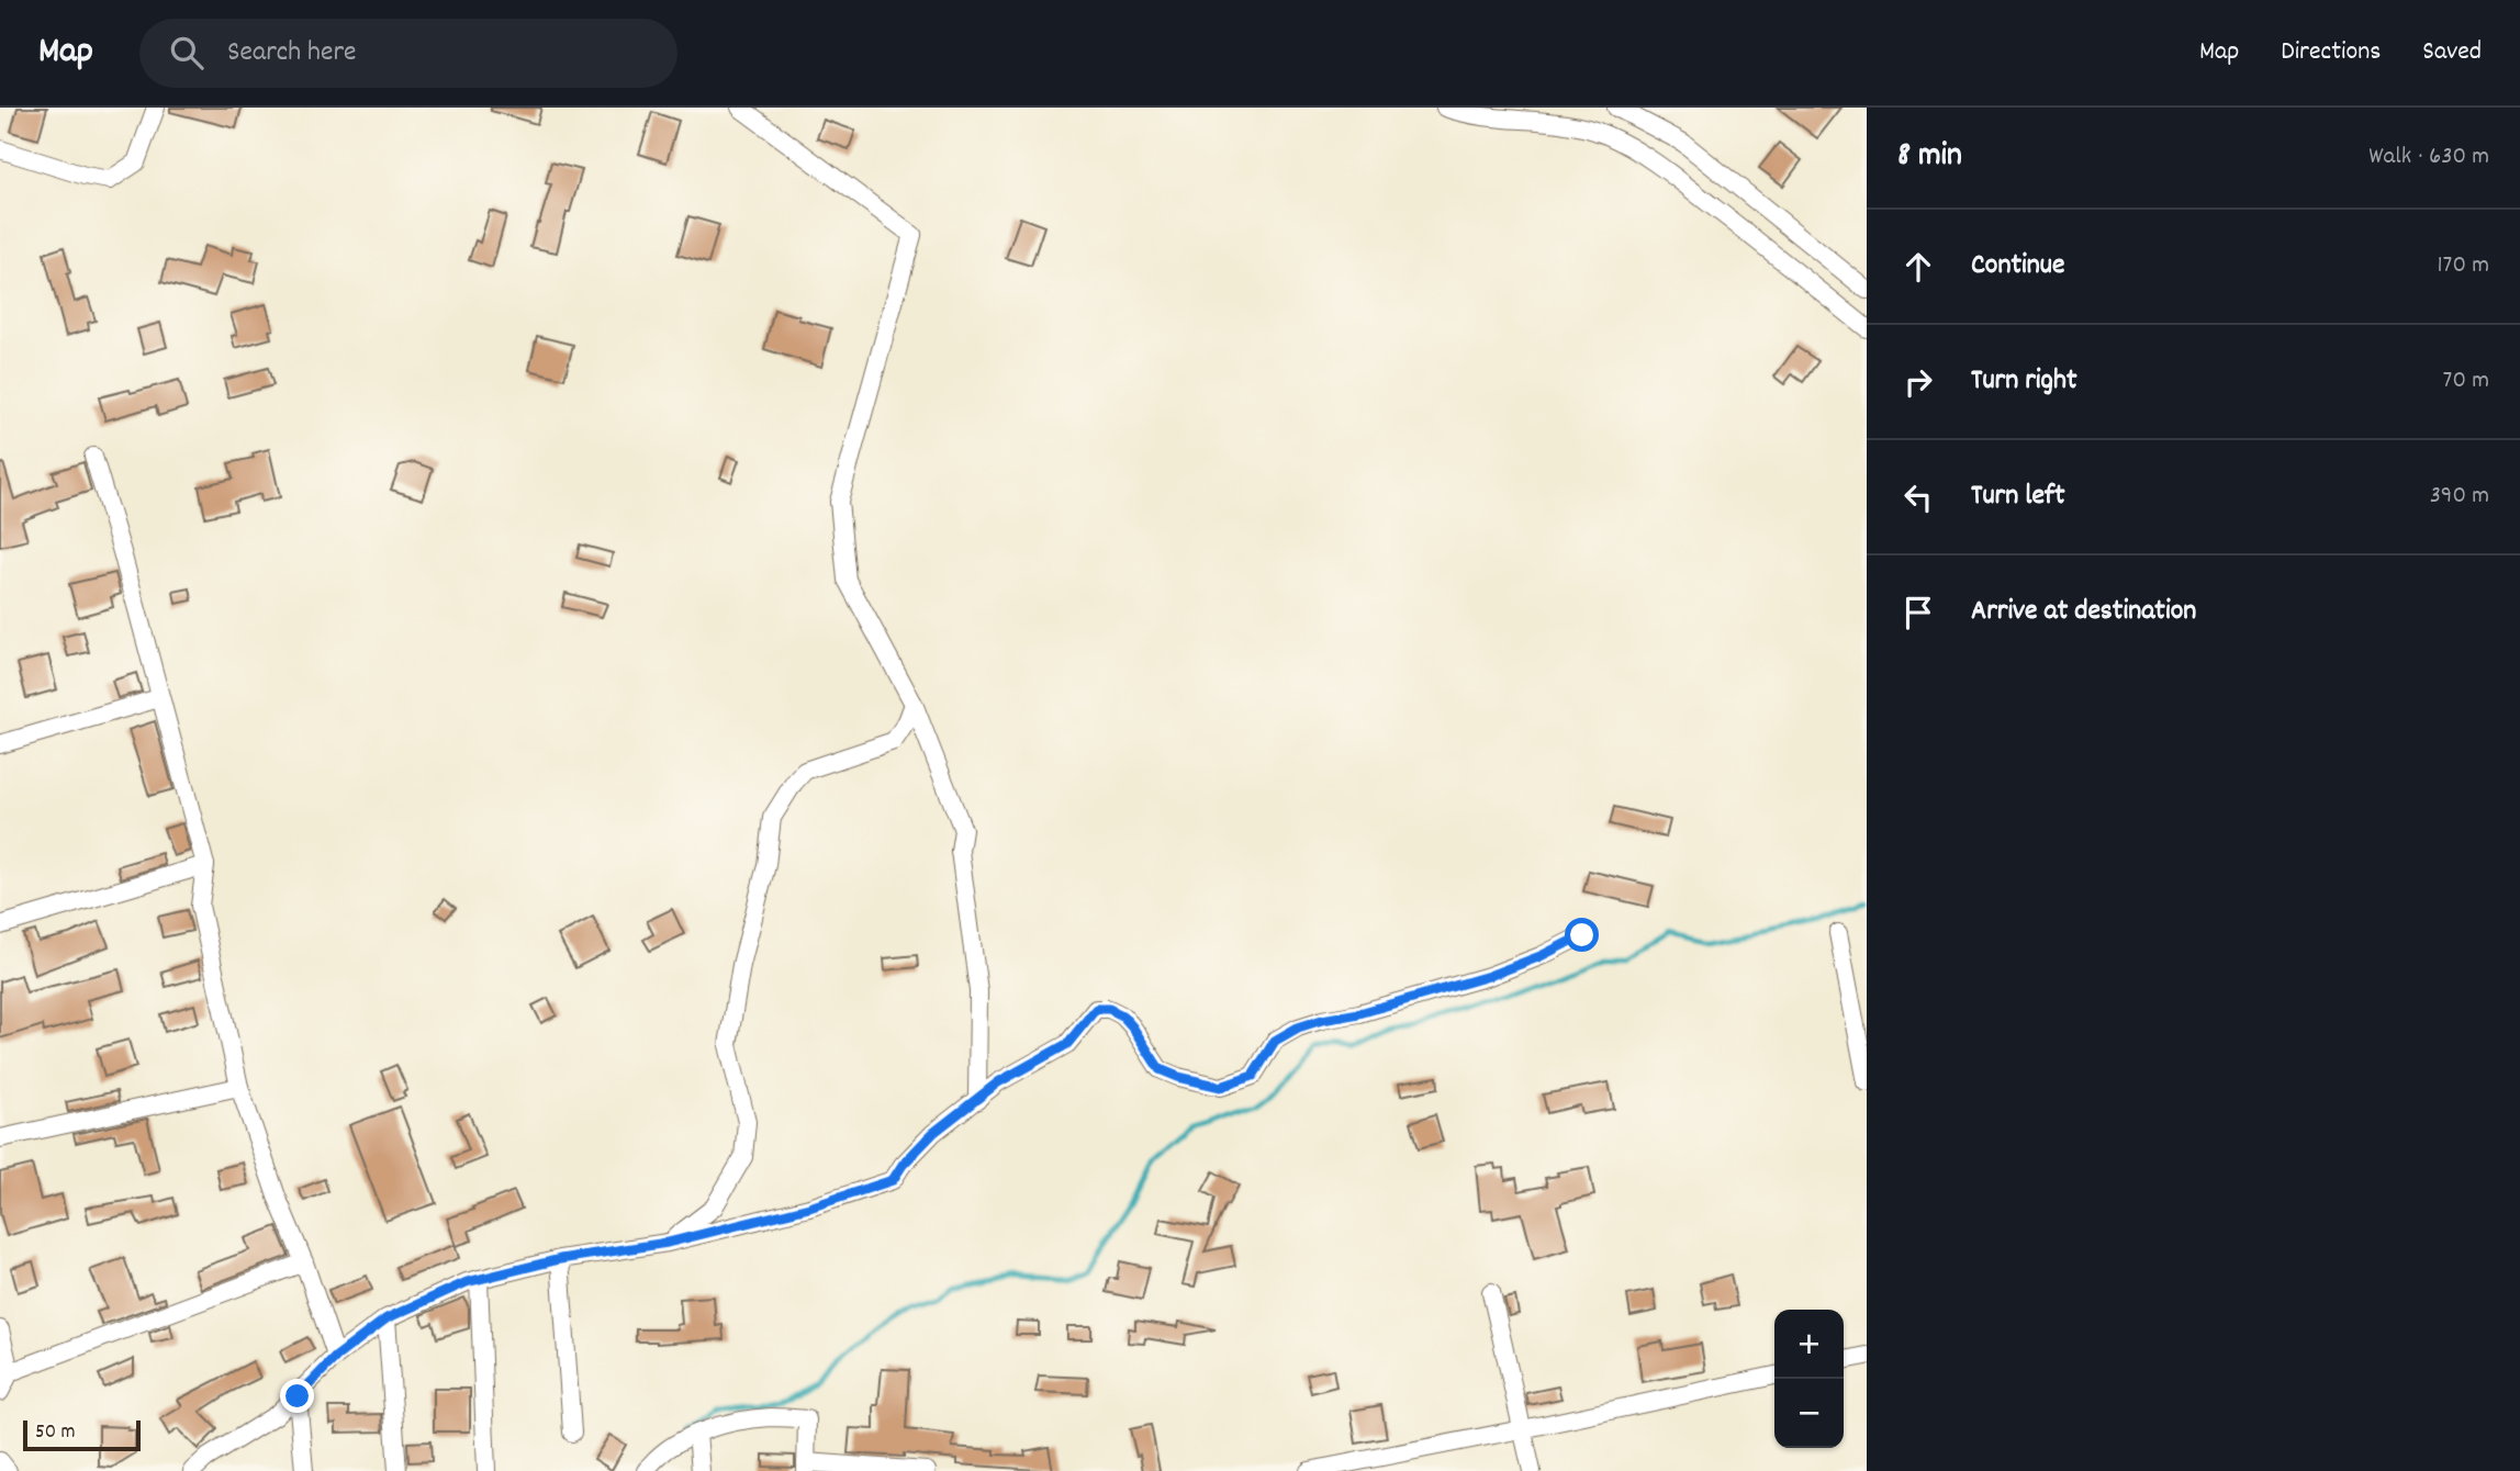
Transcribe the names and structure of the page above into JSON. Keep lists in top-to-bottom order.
{
  "scale_bar": "50 m",
  "page": {
    "header": "Map",
    "search": "Search here",
    "nav": ["Map", "Directions", "Saved"],
    "heading": ["8 min", "Walk · 630 m"],
    "list": [
      ["Continue", "170 m"],
      ["Turn right", "70 m"],
      ["Turn left", "390 m"],
      "Arrive at destination"
    ],
    "map_buttons": ["+", "−"],
    "scale": "50 m"
  }
}
